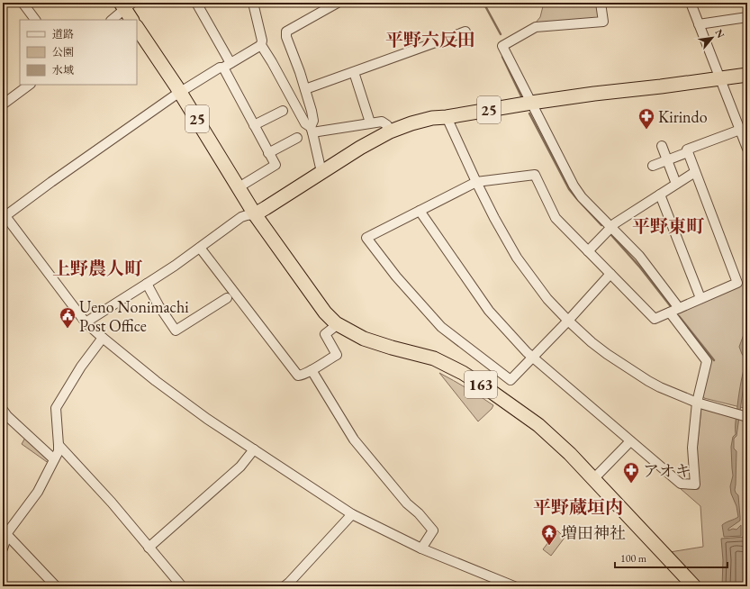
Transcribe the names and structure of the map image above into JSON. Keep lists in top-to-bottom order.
{
  "streets": {
    "highway": ["25", "163"]
  },
  "crossings": [
    ["25", "163"]
  ],
  "districts": [
    "平野六反田",
    "平野東町",
    "上野農人町",
    "平野蔵垣内"
  ],
  "places": {
    "pharmacy": ["Kirindo", "アオキ"],
    "public building": ["Ueno Nonimachi Post Office"],
    "temple": ["増田神社"]
  },
  "legend": ["道路", "公園", "水域"],
  "scale_bar": "100 m",
  "north": "top right"
}
